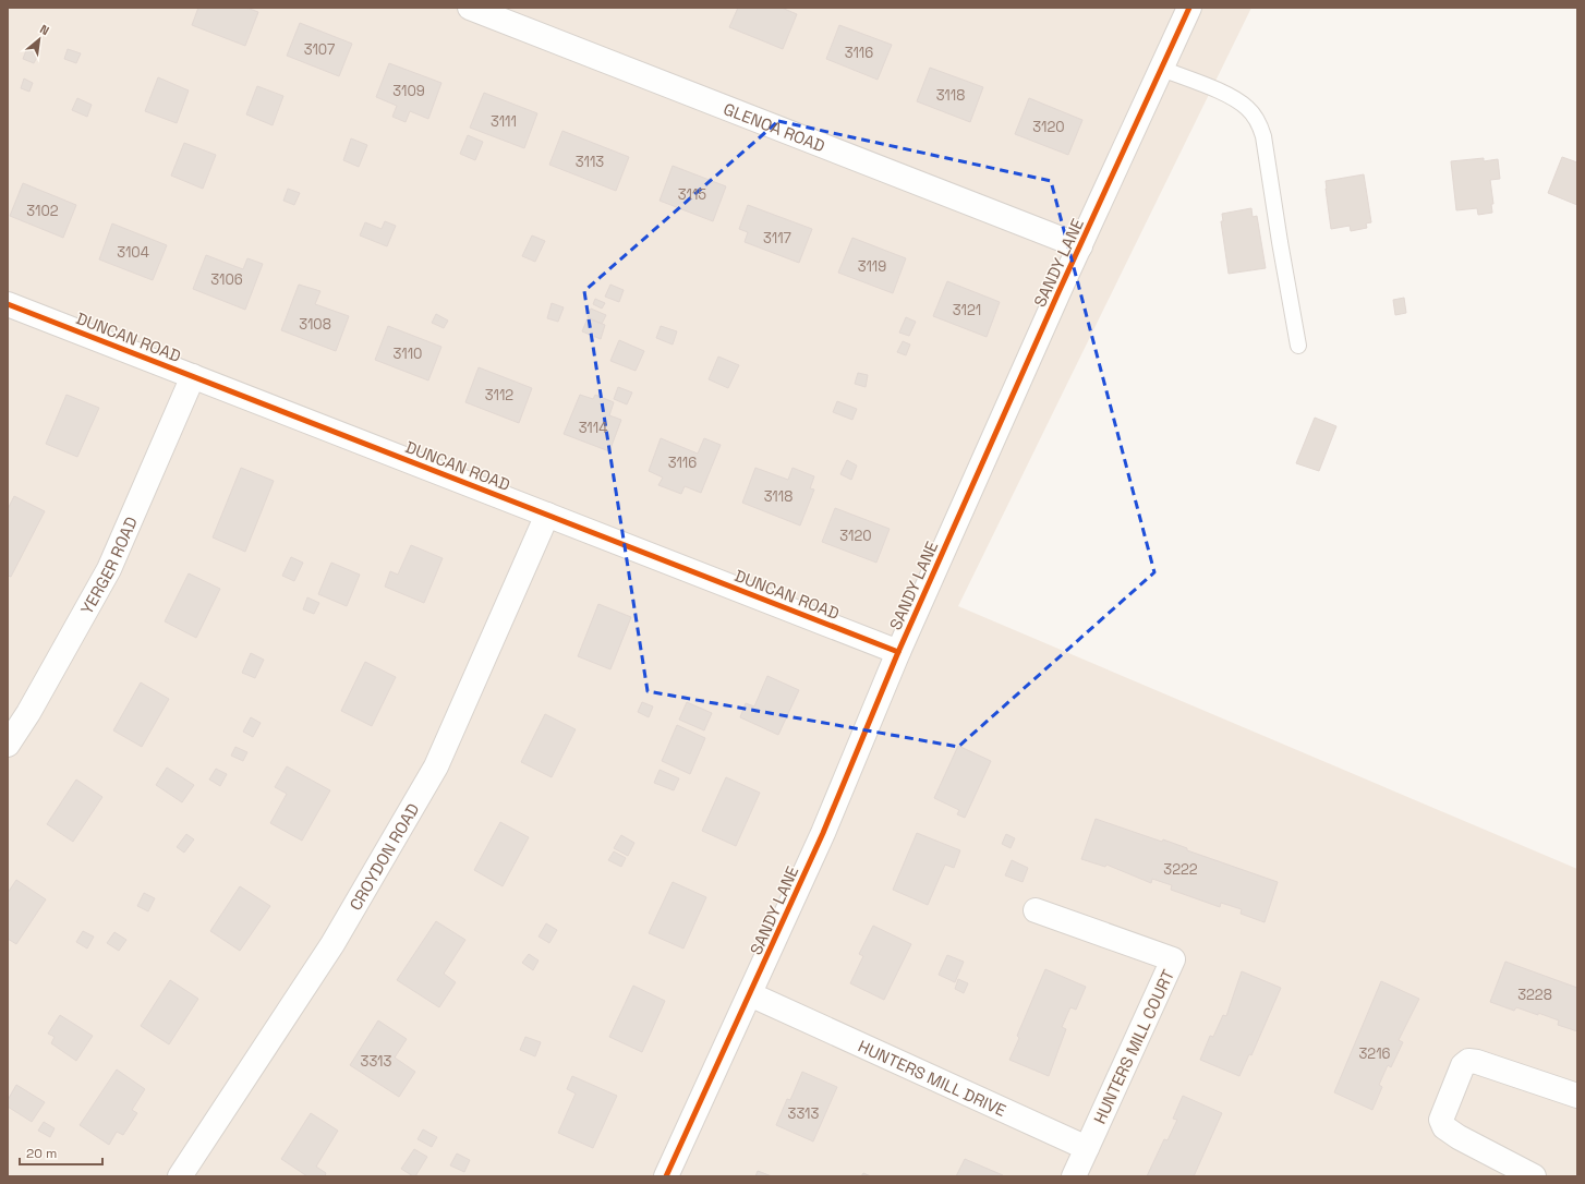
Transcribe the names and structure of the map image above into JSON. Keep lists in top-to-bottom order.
{
  "streets": {
    "street": [
      "GLENOA ROAD",
      "SANDY LANE",
      "DUNCAN ROAD",
      "YERGER ROAD",
      "CROYDON ROAD",
      "HUNTERS MILL COURT",
      "HUNTERS MILL DRIVE"
    ]
  },
  "crossings": [
    ["GLENOA ROAD", "SANDY LANE"],
    ["SANDY LANE", "DUNCAN ROAD"],
    ["SANDY LANE", "HUNTERS MILL DRIVE"],
    ["DUNCAN ROAD", "YERGER ROAD"],
    ["DUNCAN ROAD", "CROYDON ROAD"],
    ["HUNTERS MILL COURT", "HUNTERS MILL DRIVE"]
  ],
  "house_numbers": [
    "3107",
    "3116",
    "3109",
    "3118",
    "3111",
    "3120",
    "3113",
    "3115",
    "3102",
    "3117",
    "3104",
    "3119",
    "3106",
    "3121",
    "3108",
    "3110",
    "3112",
    "3114",
    "3116",
    "3118",
    "3120",
    "3222",
    "3228",
    "3216",
    "3313",
    "3313"
  ],
  "scale_bar": "20 m",
  "north": "top right"
}
